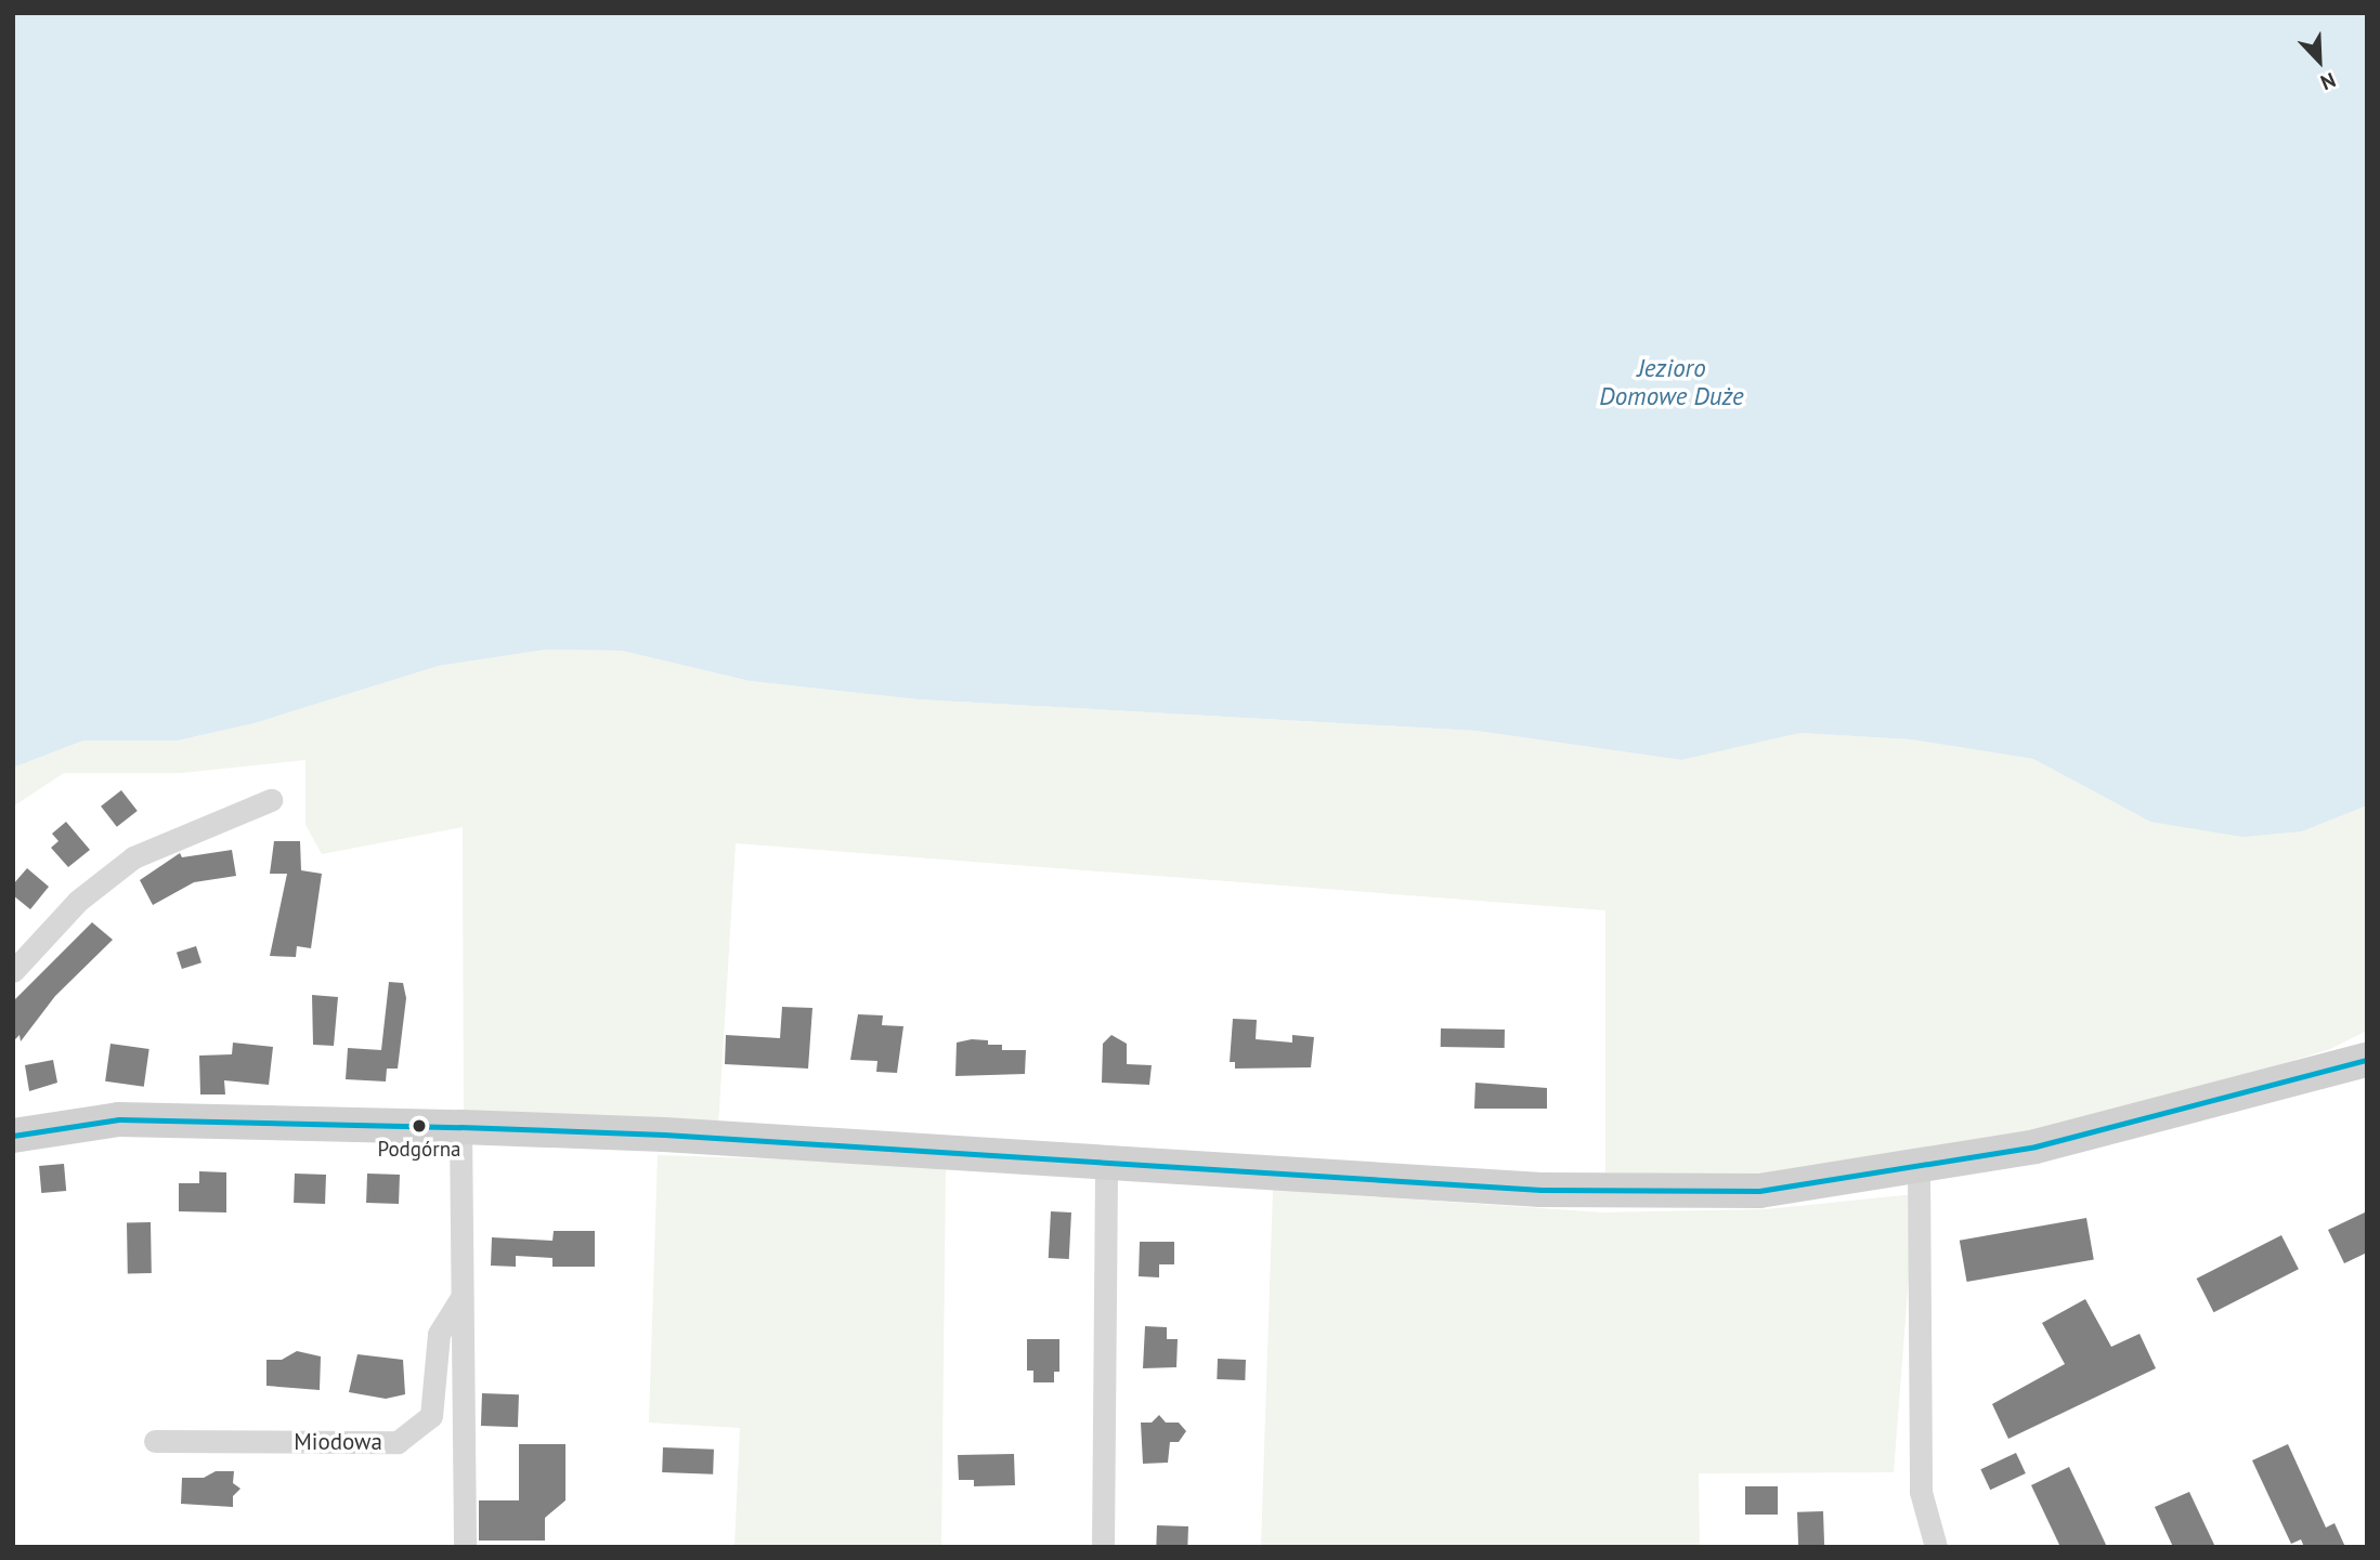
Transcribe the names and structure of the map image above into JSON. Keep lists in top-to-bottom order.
{
  "streets": {
    "street": ["Miodowa"]
  },
  "water": ["Jezioro Domowe Duże"],
  "places": ["Podgórna"],
  "north": "bottom right"
}
